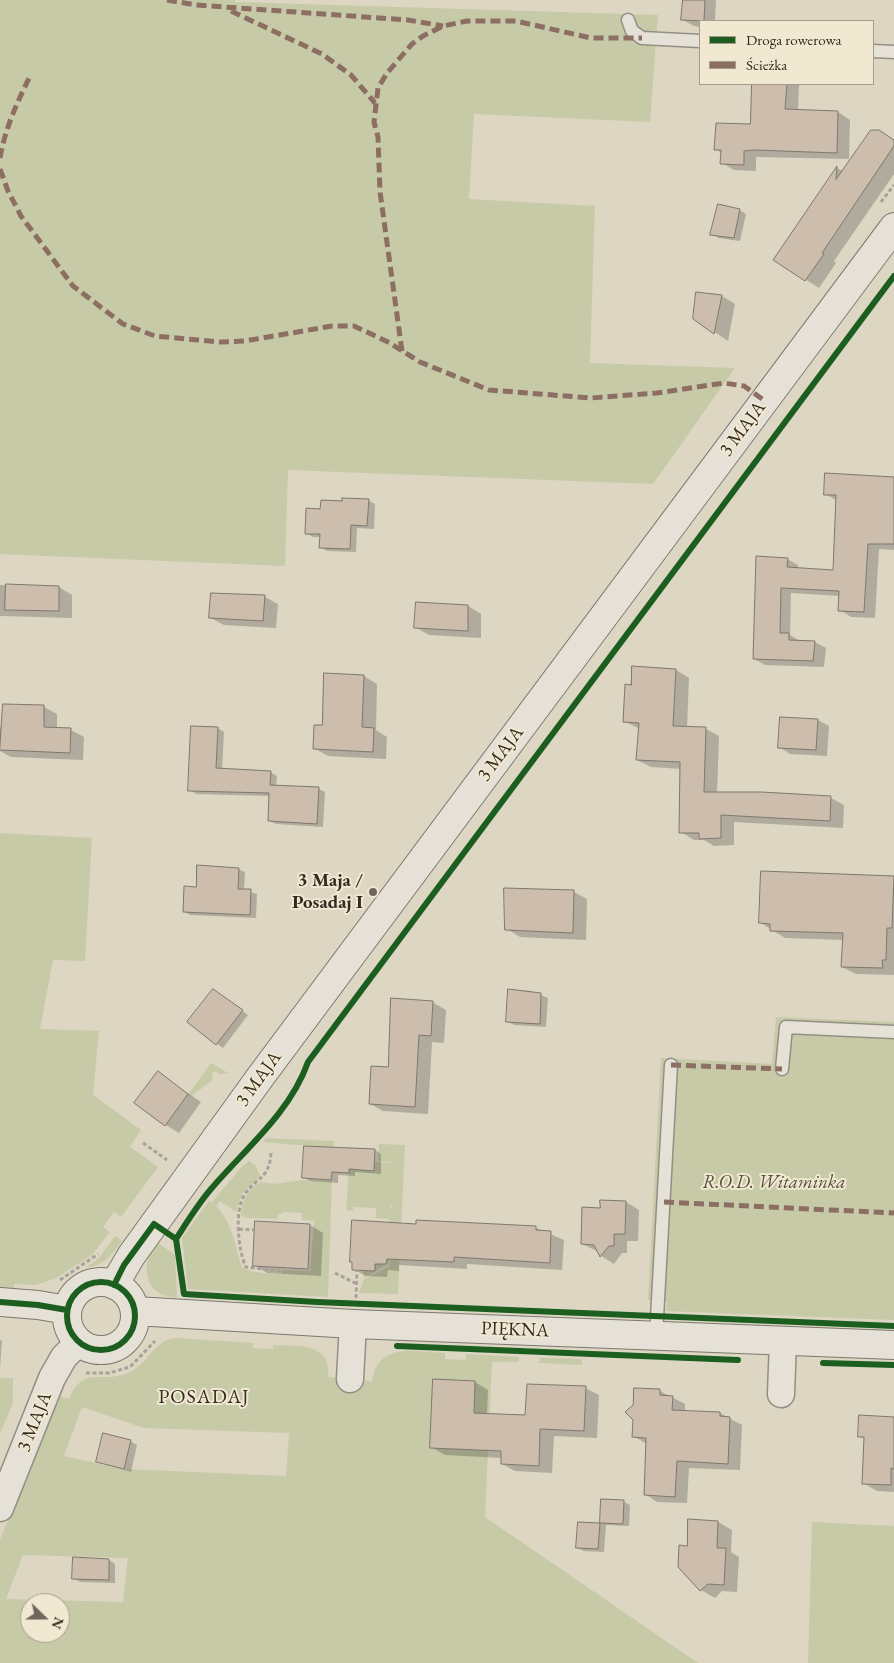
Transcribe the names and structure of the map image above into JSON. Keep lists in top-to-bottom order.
{
  "streets": {
    "street": ["3 MAJA", "PIĘKNA"]
  },
  "crossings": [
    ["3 MAJA", "PIĘKNA"]
  ],
  "districts": ["POSADAJ"],
  "parks": ["R.O.D. Witaminka"],
  "places": ["3 Maja / Posadaj I"],
  "legend": ["Droga rowerowa", "Ścieżka"],
  "north": "right"
}
